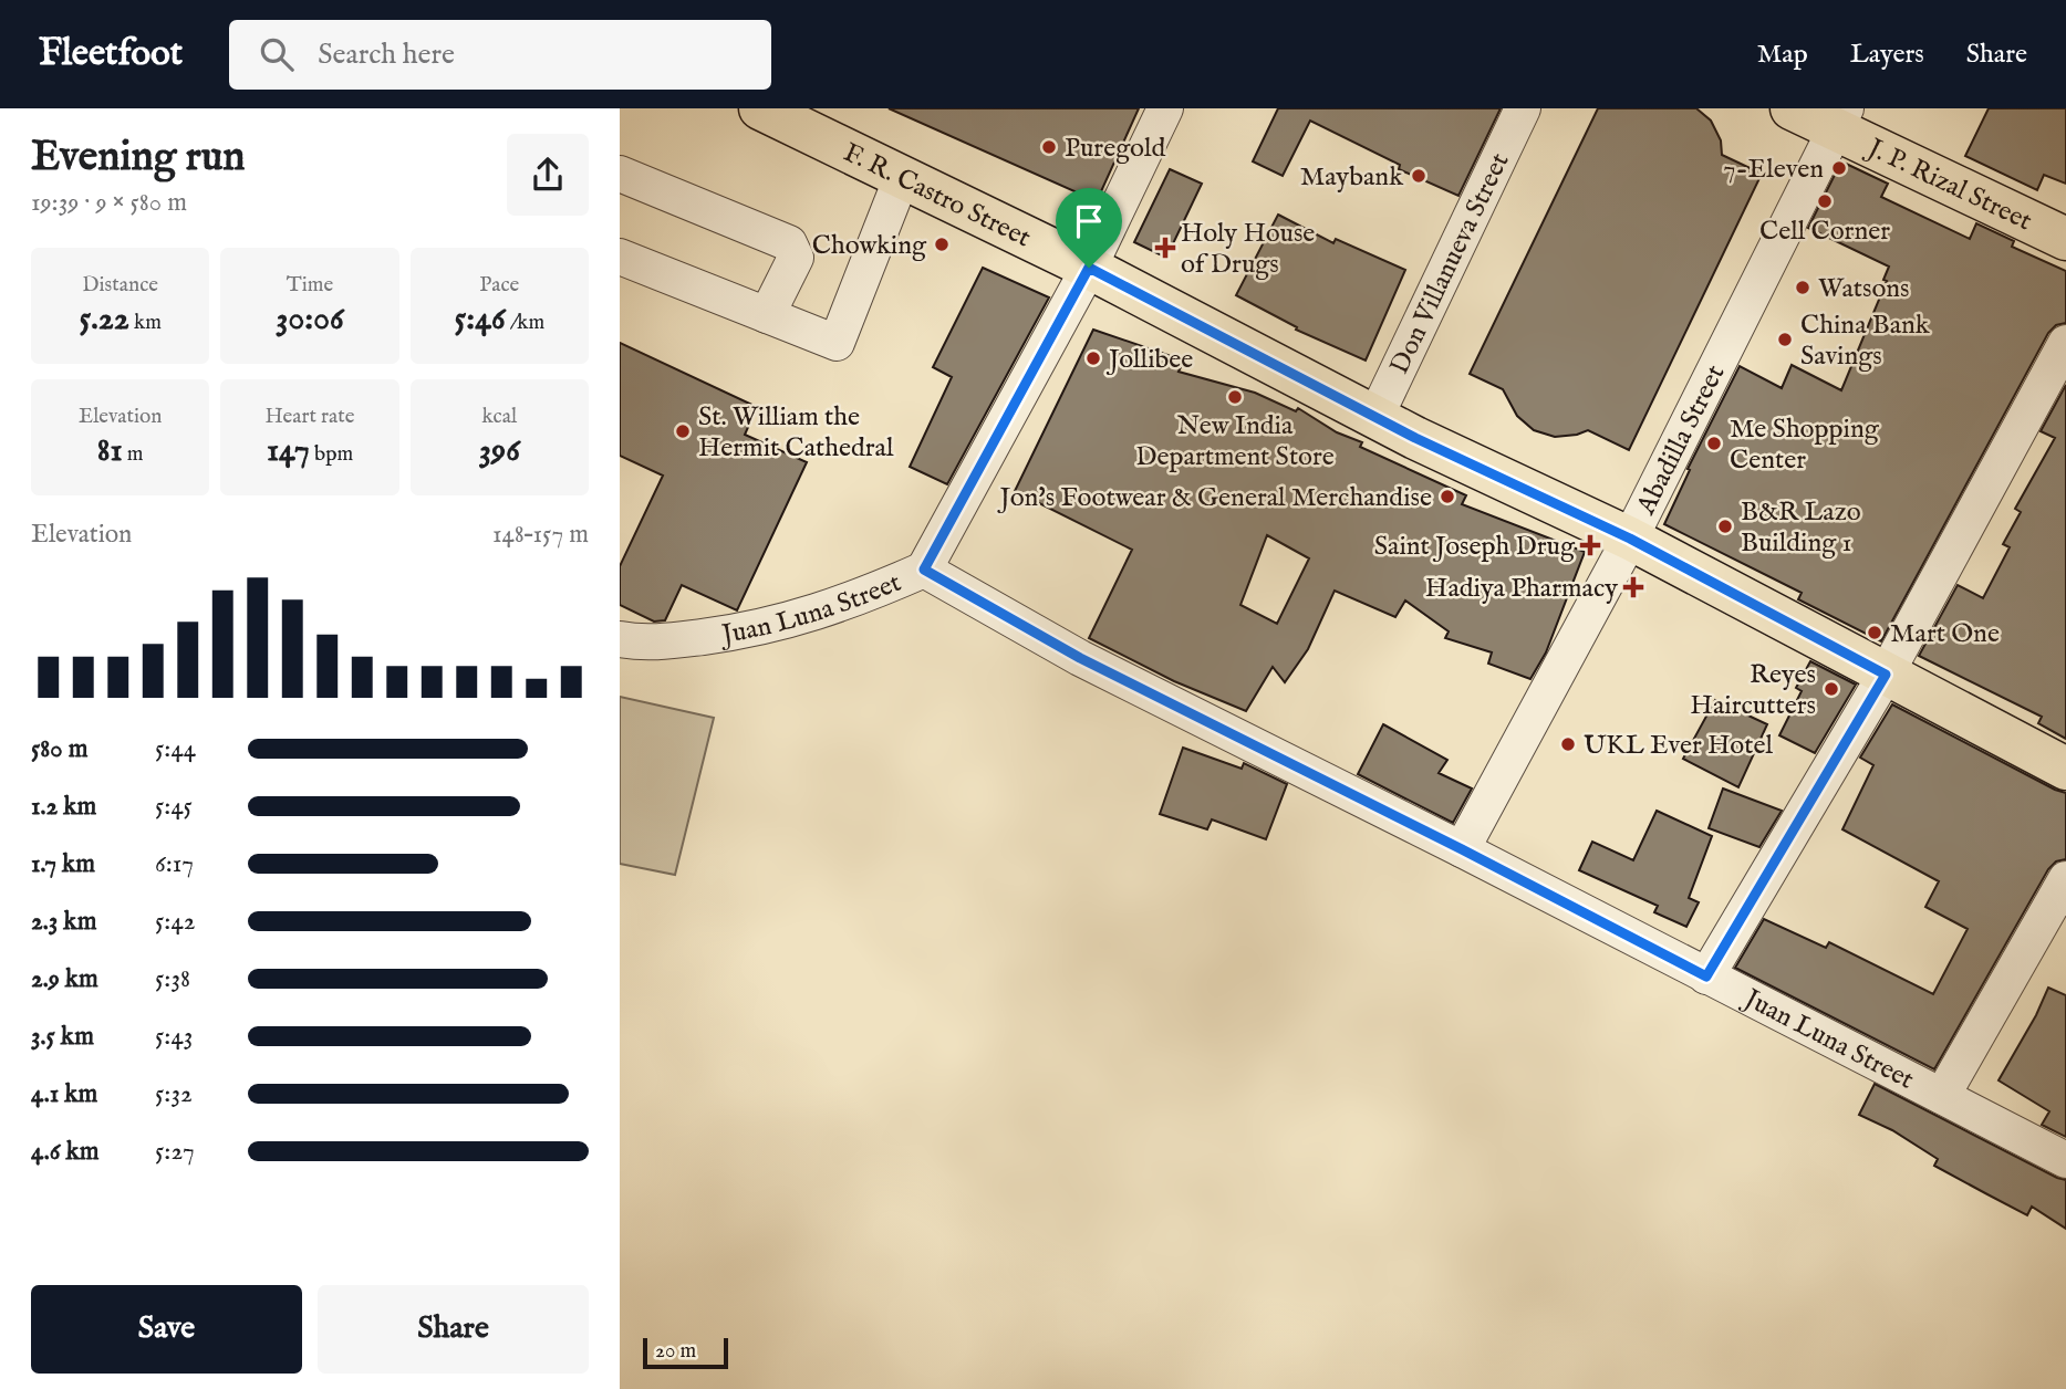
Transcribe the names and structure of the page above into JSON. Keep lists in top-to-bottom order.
{
  "streets": {
    "main road": ["J. P. Rizal Street", "F. R. Castro Street"],
    "street": ["Don Villanueva Street", "Abadilla Street", "Juan Luna Street"]
  },
  "crossings": [
    ["J. P. Rizal Street", "Abadilla Street"],
    ["F. R. Castro Street", "Don Villanueva Street"],
    ["F. R. Castro Street", "Abadilla Street"],
    ["Abadilla Street", "Juan Luna Street"]
  ],
  "places": {
    "other": [
      "Puregold",
      "7-Eleven",
      "Maybank",
      "Cell Corner",
      "Chowking",
      "Watsons",
      "China Bank Savings",
      "Jollibee",
      "New India Department Store",
      "St. William the Hermit Cathedral",
      "Me Shopping Center",
      "Jon's Footwear & General Merchandise",
      "B&R Lazo Building 1",
      "Mart One",
      "Reyes Haircutters",
      "UKL Ever Hotel"
    ],
    "health": ["Holy House of Drugs", "Saint Joseph Drug", "Hadiya Pharmacy"]
  },
  "scale_bar": "20 m",
  "page": {
    "header": "Fleetfoot",
    "search": "Search here",
    "nav": ["Map", "Layers", "Share"],
    "heading": ["Evening run", "19:39 · 9 × 580 m"],
    "stats": [
      ["Distance", "5.22 km"],
      ["Time", "30:06"],
      ["Pace", "5:46 /km"],
      ["Elevation", "81 m"],
      ["Heart rate", "147 bpm"],
      ["kcal", "396"]
    ],
    "chart": ["Elevation", "148–157 m"],
    "list": [
      {
        "name": "580 m",
        "note": "5:44"
      },
      {
        "name": "1.2 km",
        "note": "5:45"
      },
      {
        "name": "1.7 km",
        "note": "6:17"
      },
      {
        "name": "2.3 km",
        "note": "5:42"
      },
      {
        "name": "2.9 km",
        "note": "5:38"
      },
      {
        "name": "3.5 km",
        "note": "5:43"
      },
      {
        "name": "4.1 km",
        "note": "5:32"
      },
      {
        "name": "4.6 km",
        "note": "5:27"
      }
    ],
    "buttons": ["Save", "Share"],
    "scale": "20 m"
  }
}
